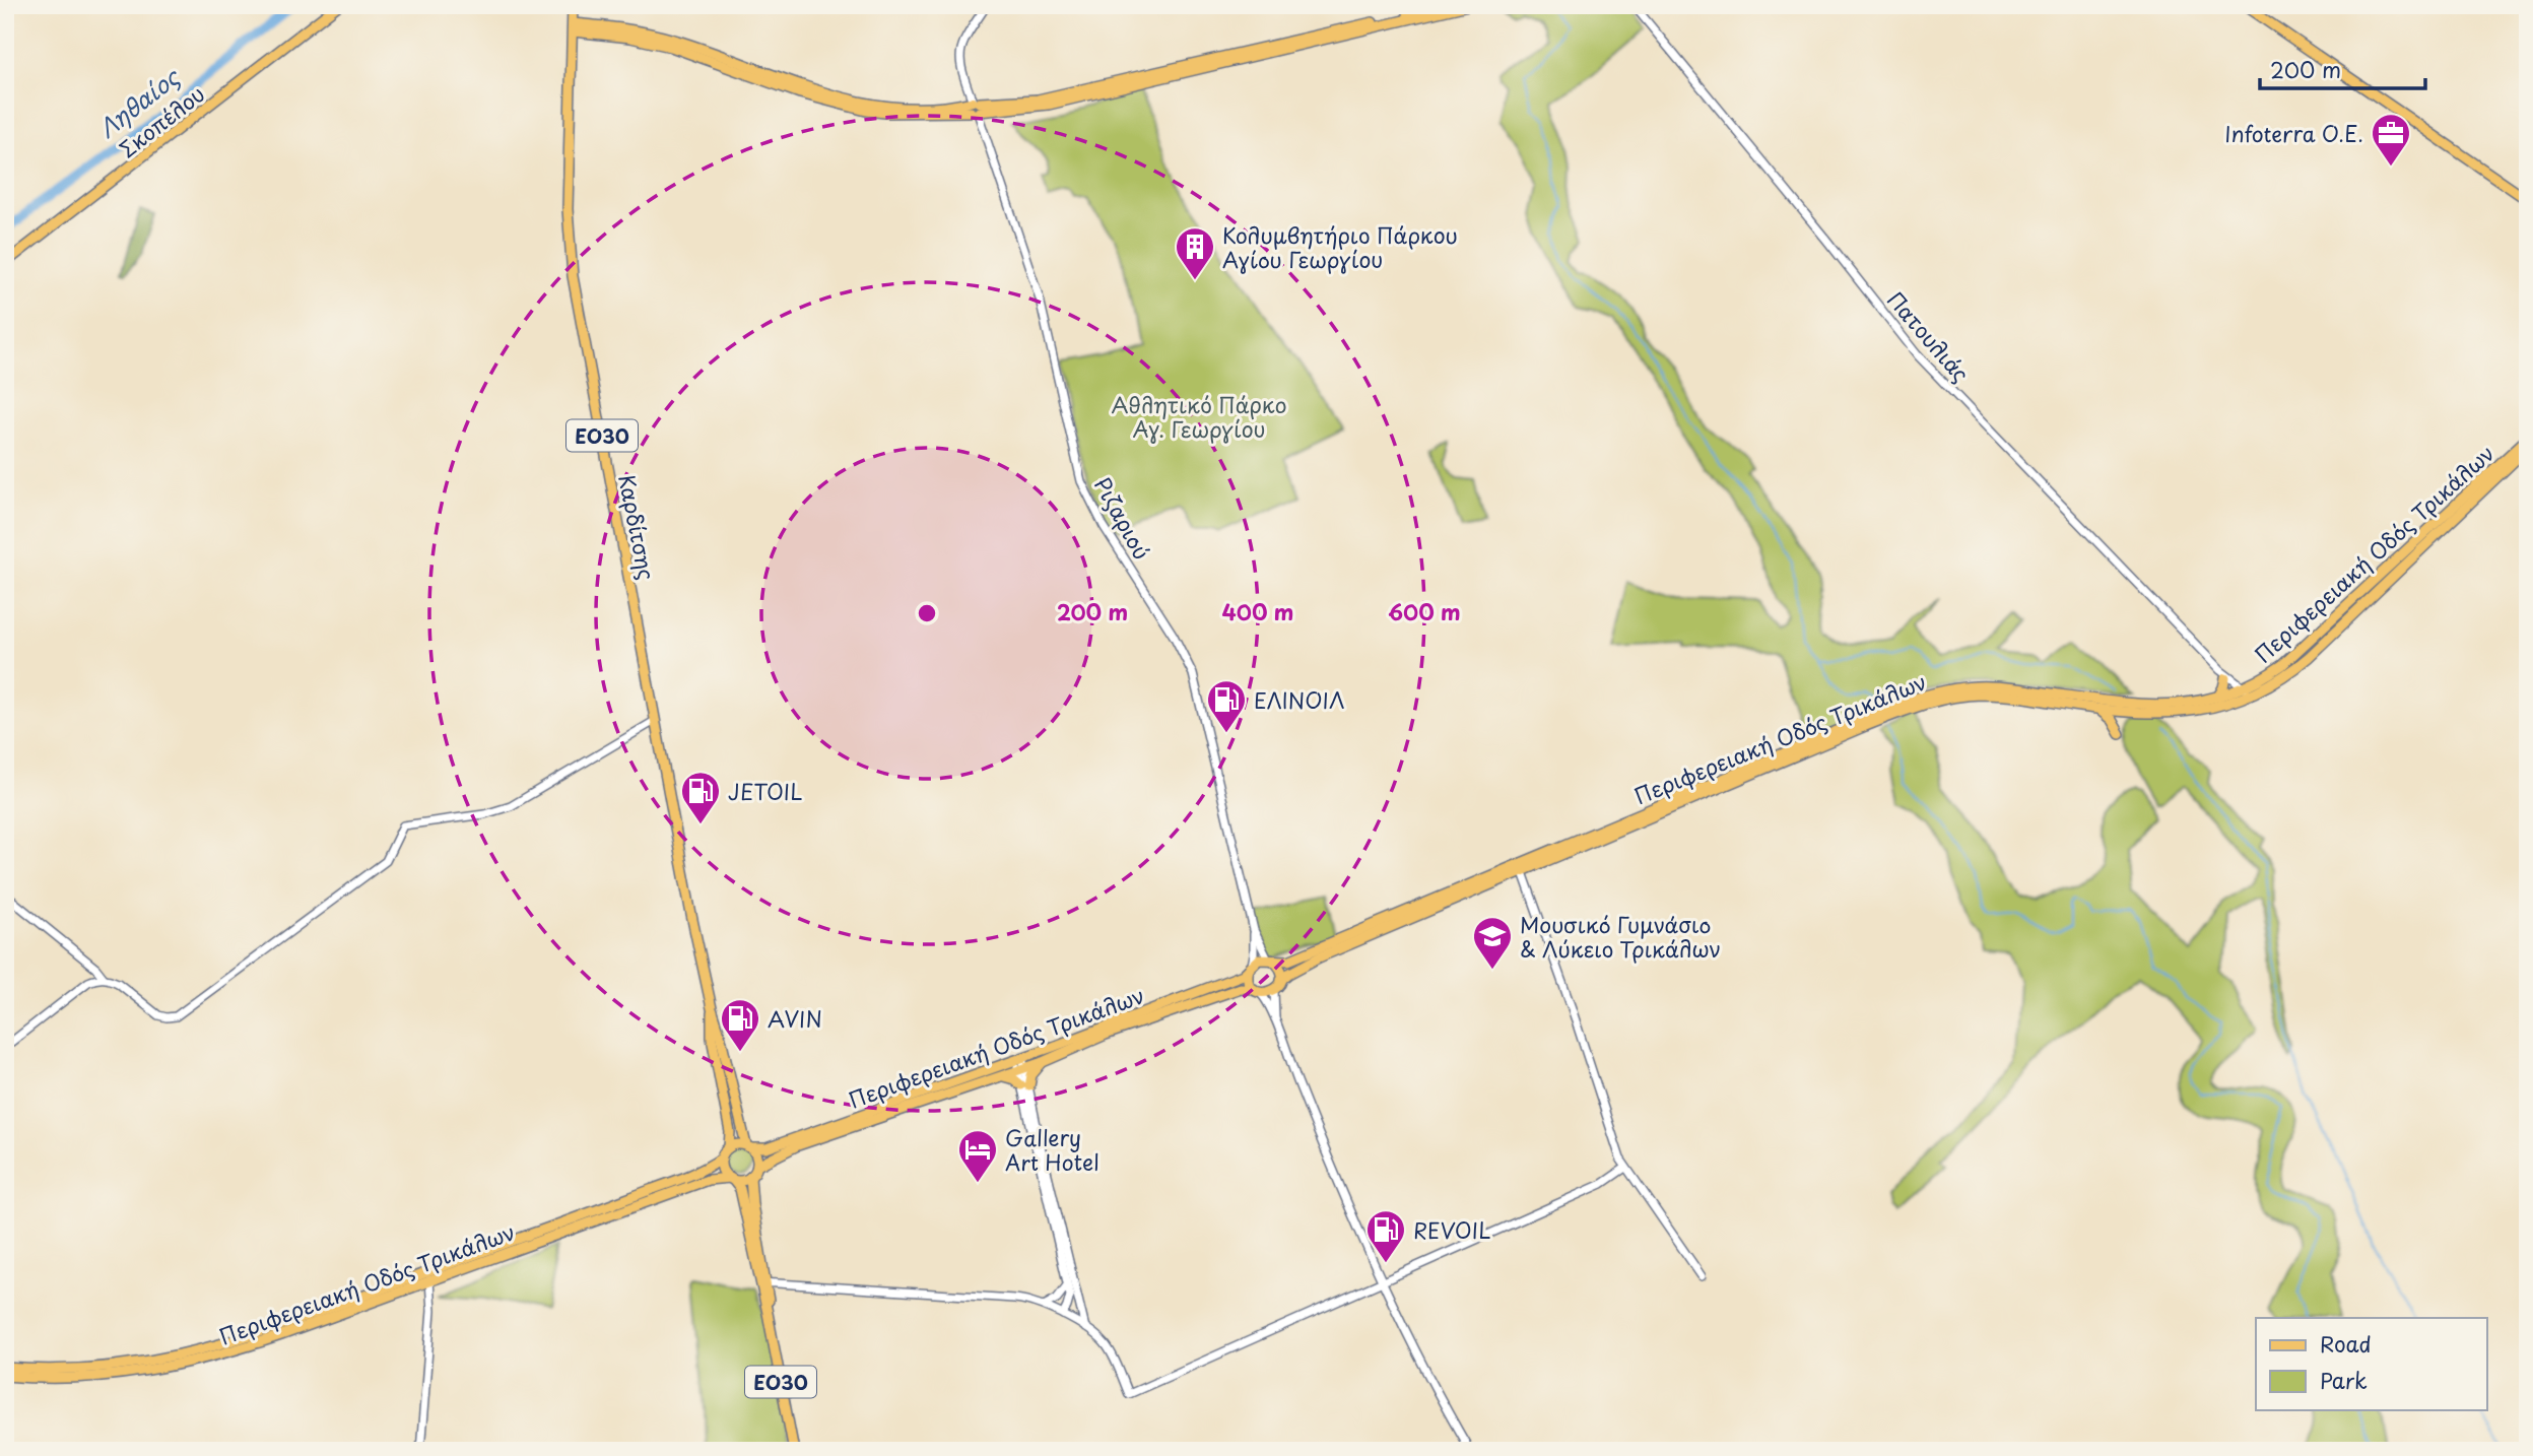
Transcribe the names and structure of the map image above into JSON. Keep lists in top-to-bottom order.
{
  "streets": {
    "main road": [
      "Σκοπέλου",
      "ΕΟ30",
      "Καρδίτσης",
      "Περιφερειακή Οδός Τρικάλων"
    ],
    "street": ["Πατουλιάς", "Ριζαριού"]
  },
  "crossings": [
    ["Πατουλιάς", "Περιφερειακή Οδός Τρικάλων"],
    ["ΕΟ30", "Καρδίτσης"],
    ["ΕΟ30", "Περιφερειακή Οδός Τρικάλων"],
    ["Ριζαριού", "Περιφερειακή Οδός Τρικάλων"],
    ["Καρδίτσης", "Περιφερειακή Οδός Τρικάλων"]
  ],
  "water": ["Ληθαίος"],
  "parks": ["Αθλητικό Πάρκο Αγ. Γεωργίου"],
  "places": {
    "office": ["Infoterra Ο.Ε."],
    "building": ["Κολυμβητήριο Πάρκου Αγίου Γεωργίου"],
    "fuel station": [
      "ΕΛΙΝΟΙΛ",
      "JETOIL",
      "AVIN",
      "REVOIL"
    ],
    "school or university": ["Μουσικό Γυμνάσιο & Λύκειο Τρικάλων"],
    "hotel": ["Gallery Art Hotel"]
  },
  "legend": ["Road", "Park"],
  "scale_bar": "200 m",
  "rings": ["200 m", "400 m", "600 m"]
}
